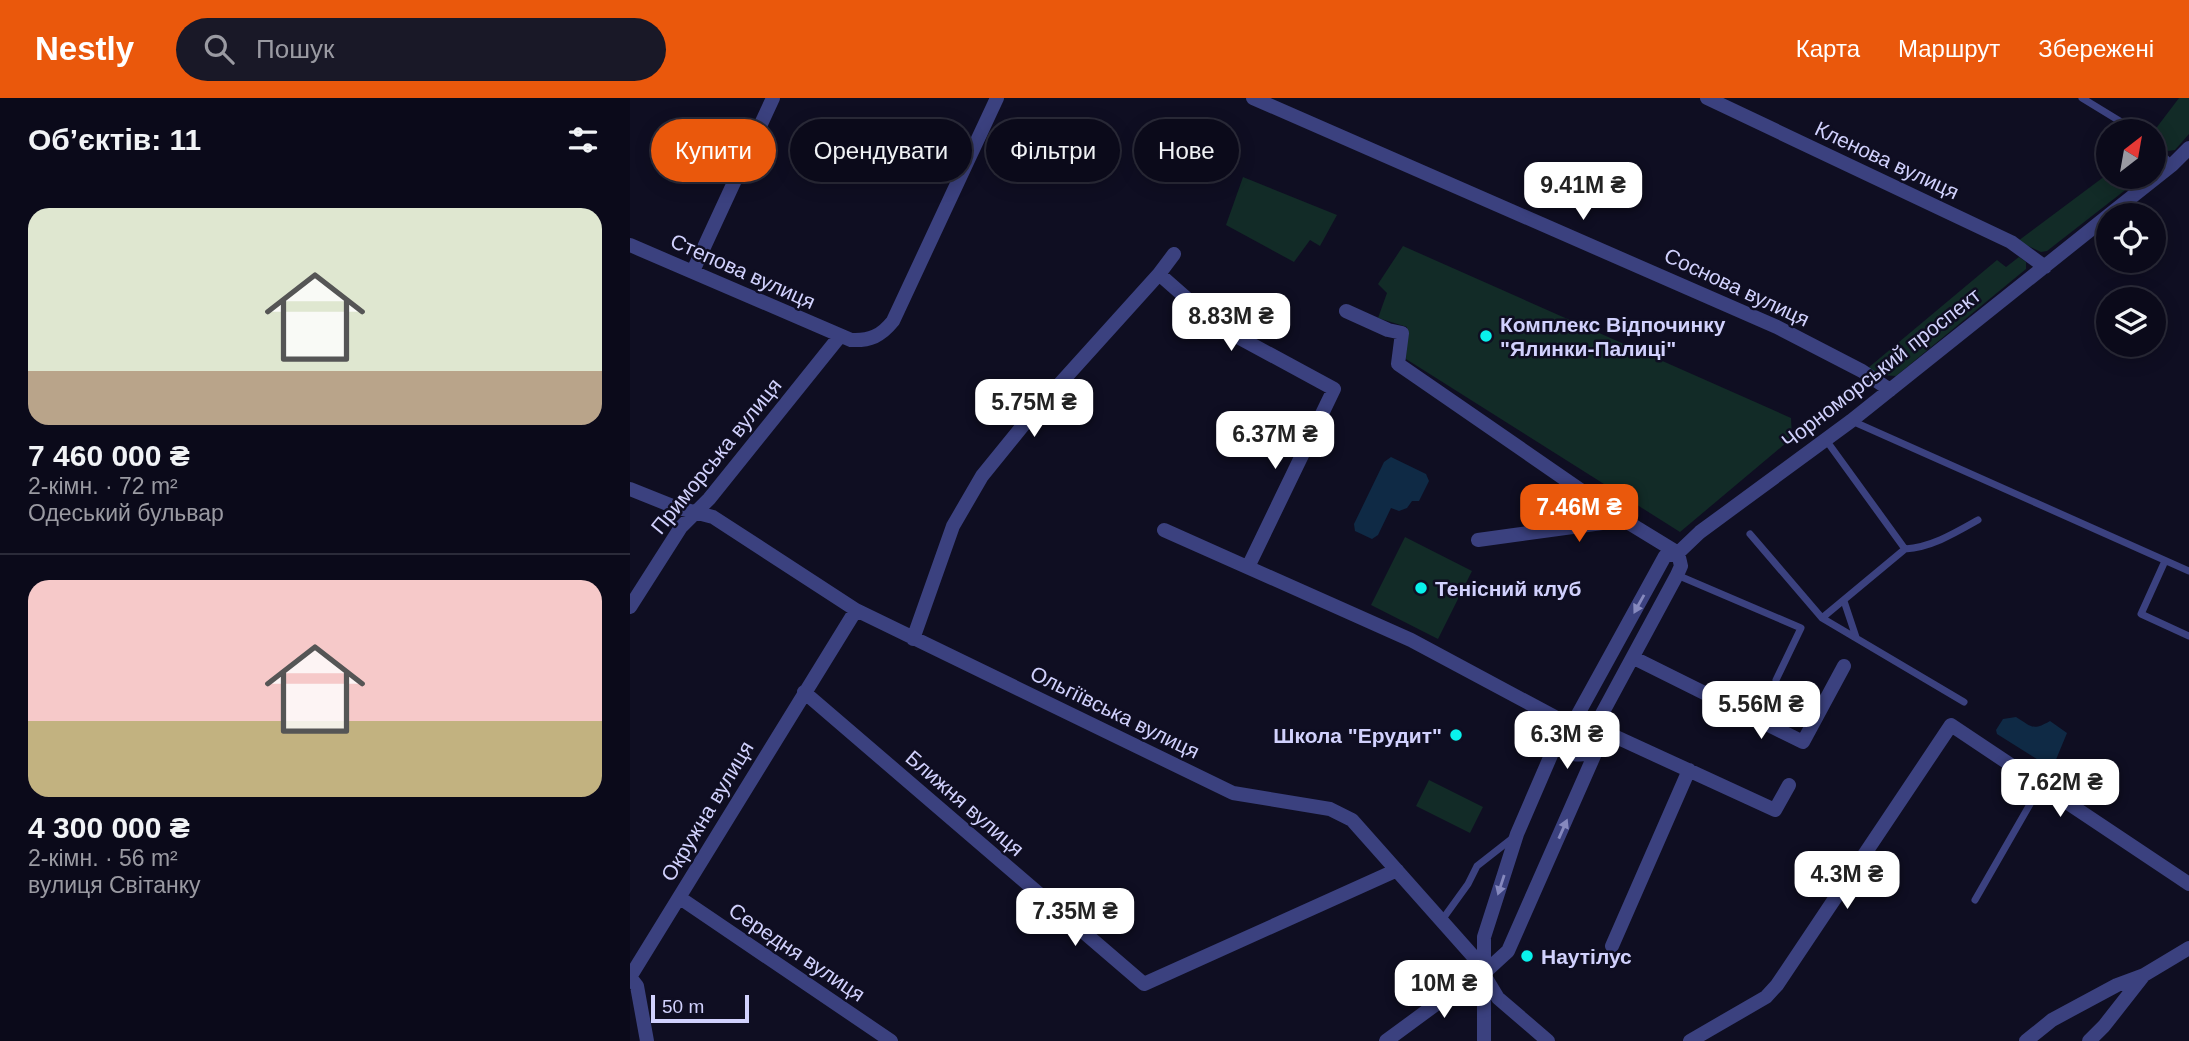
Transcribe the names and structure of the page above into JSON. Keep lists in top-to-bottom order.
{
  "streets": {
    "street": [
      "Кленова вулиця",
      "Степова вулиця",
      "Соснова вулиця",
      "Чорноморський проспект",
      "Приморська вулиця",
      "Ольгіївська вулиця",
      "Ближня вулиця",
      "Окружна вулиця",
      "Середня вулиця"
    ]
  },
  "crossings": [
    ["Кленова вулиця", "Чорноморський проспект"],
    ["Степова вулиця", "Приморська вулиця"],
    ["Соснова вулиця", "Чорноморський проспект"],
    ["Приморська вулиця", "Ольгіївська вулиця"],
    ["Ольгіївська вулиця", "Ближня вулиця"],
    ["Ольгіївська вулиця", "Окружна вулиця"],
    ["Ближня вулиця", "Окружна вулиця"],
    ["Окружна вулиця", "Середня вулиця"]
  ],
  "places": [
    "Комплекс Відпочинку \"Ялинки-Палиці\"",
    "Тенісний клуб",
    "Школа \"Ерудит\"",
    "Наутілус"
  ],
  "scale_bar": "50 m",
  "north": "top right",
  "page": {
    "header": "Nestly",
    "search": "Пошук",
    "nav": ["Карта", "Маршрут", "Збережені"],
    "heading": "Об’єктів: 11",
    "chip": [
      "Купити",
      "Орендувати",
      "Фільтри",
      "Нове"
    ],
    "price": [
      "9.41M ₴",
      "8.83M ₴",
      "5.75M ₴",
      "6.37M ₴",
      "7.46M ₴",
      "5.56M ₴",
      "6.3M ₴",
      "7.62M ₴",
      "4.3M ₴",
      "7.35M ₴",
      "10M ₴"
    ],
    "list": [
      {
        "name": "7 460 000 ₴",
        "note": "2-кімн. · 72 m² · Одеський бульвар"
      },
      {
        "name": "4 300 000 ₴",
        "note": "2-кімн. · 56 m² · вулиця Світанку"
      }
    ],
    "scale": "50 m"
  }
}
